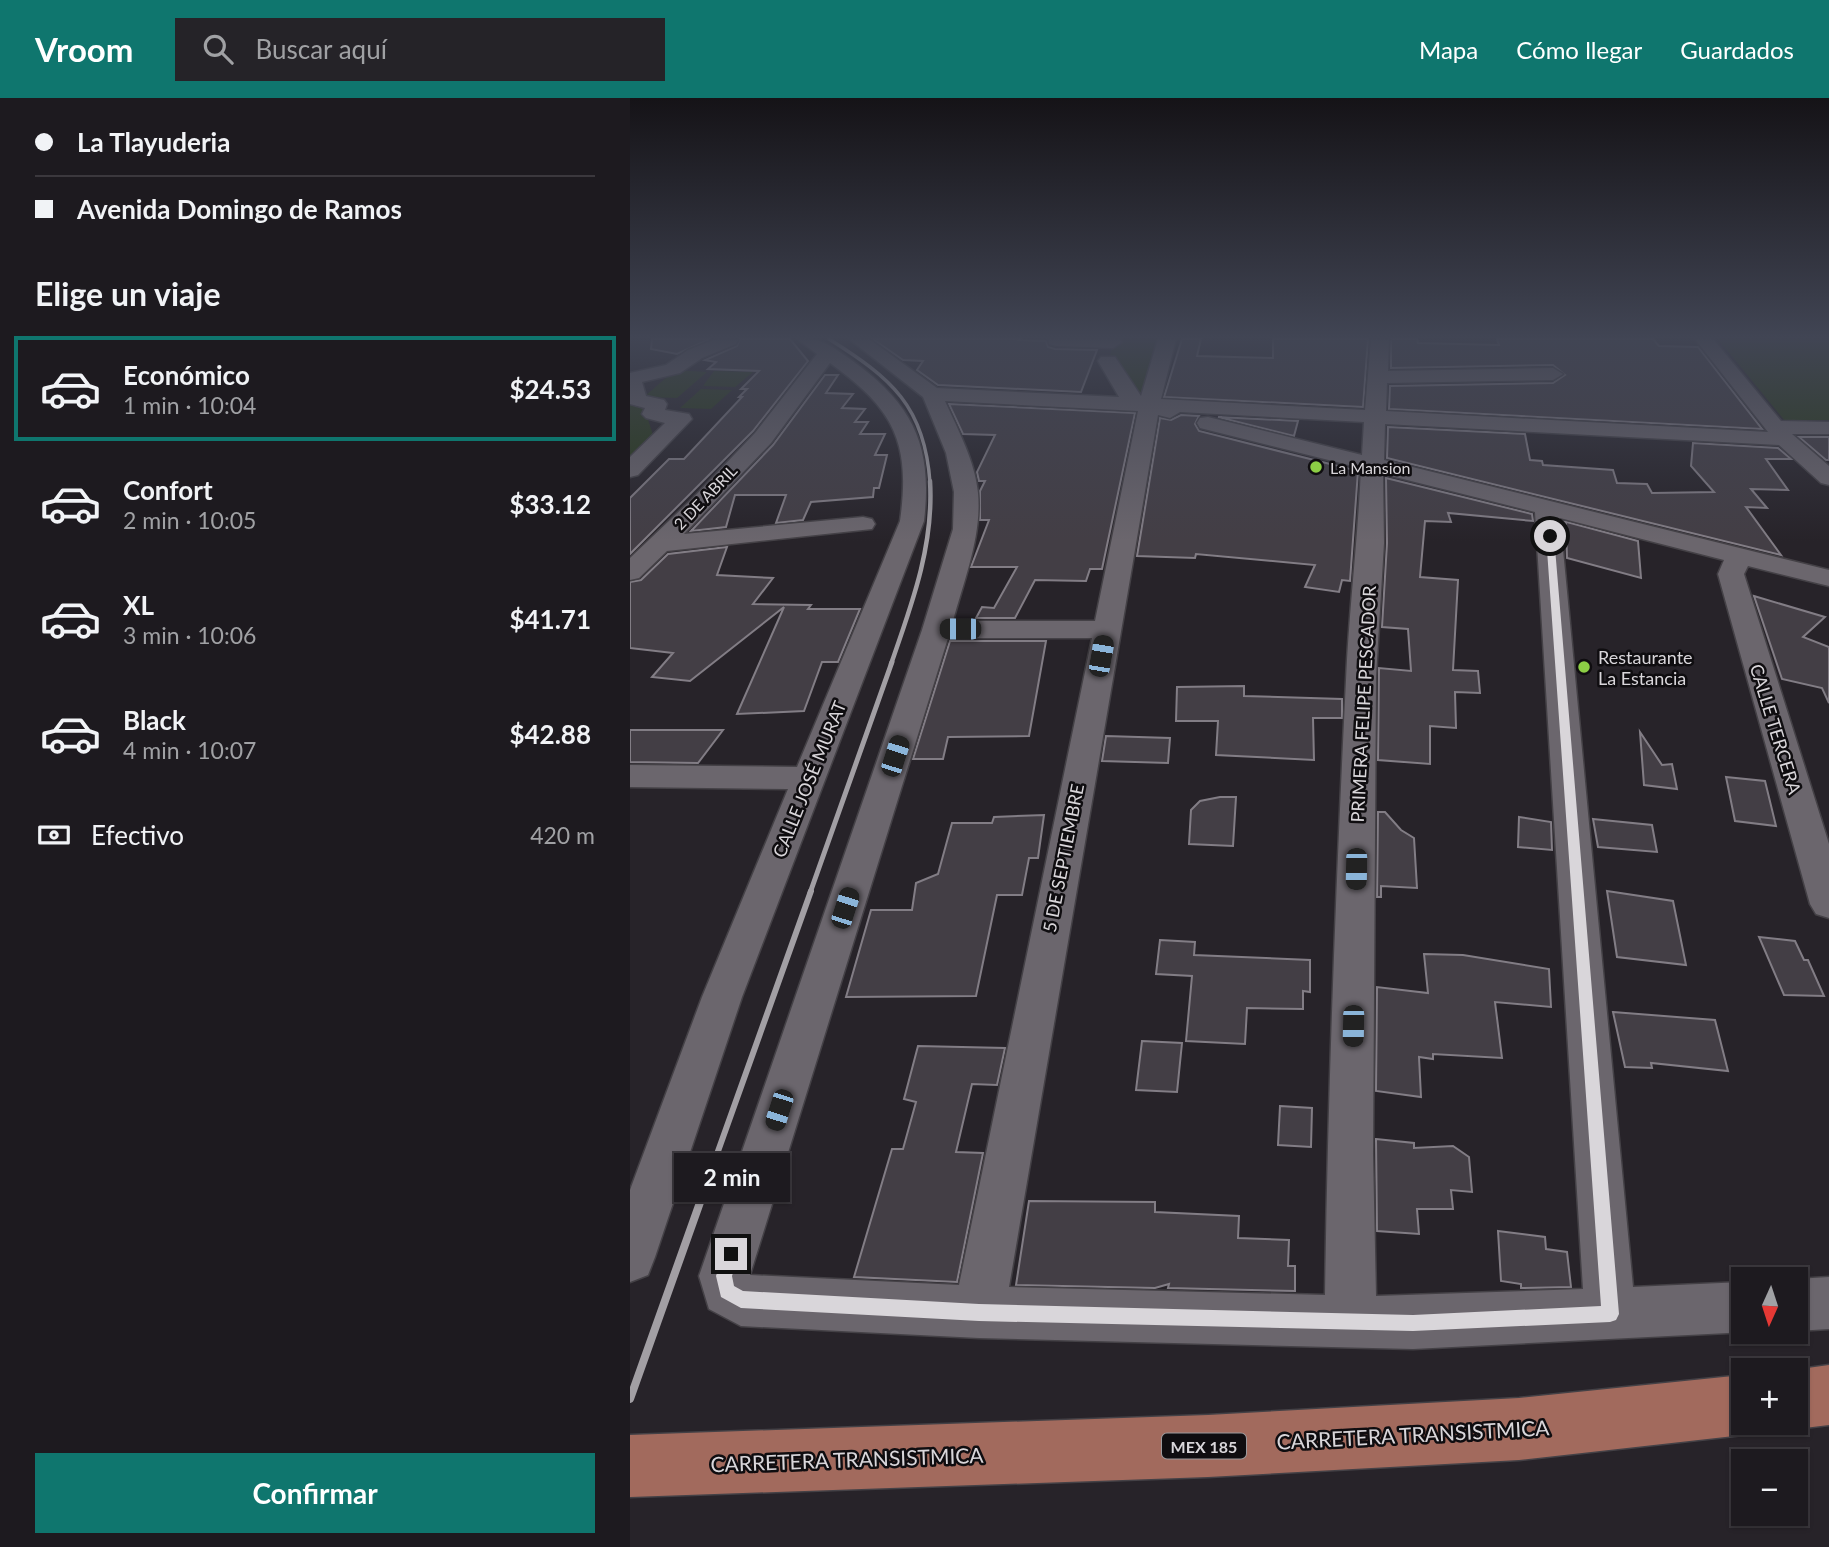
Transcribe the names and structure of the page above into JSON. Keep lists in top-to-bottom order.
{
  "streets": {
    "main road": ["CARRETERA TRANSISTMICA", "MEX 185"],
    "street": [
      "2 DE ABRIL",
      "PRIMERA FELIPE PESCADOR",
      "CALLE TERCERA",
      "CALLE JOSÉ MURAT",
      "5 DE SEPTIEMBRE"
    ]
  },
  "places": ["La Mansion", "Restaurante La Estancia"],
  "north": "bottom",
  "page": {
    "header": "Vroom",
    "search": "Buscar aquí",
    "nav": ["Mapa", "Cómo llegar", "Guardados"],
    "banner": ["La Tlayuderia", "Avenida Domingo de Ramos"],
    "heading": "Elige un viaje",
    "list": [
      {
        "name": "Económico",
        "note": "1 min · 10:04",
        "value": "$24.53"
      },
      {
        "name": "Confort",
        "note": "2 min · 10:05",
        "value": "$33.12"
      },
      {
        "name": "XL",
        "note": "3 min · 10:06",
        "value": "$41.71"
      },
      {
        "name": "Black",
        "note": "4 min · 10:07",
        "value": "$42.88"
      }
    ],
    "pay": ["Efectivo", "420 m"],
    "bubble": "2 min",
    "map_buttons": ["+", "−"],
    "buttons": "Confirmar"
  }
}
